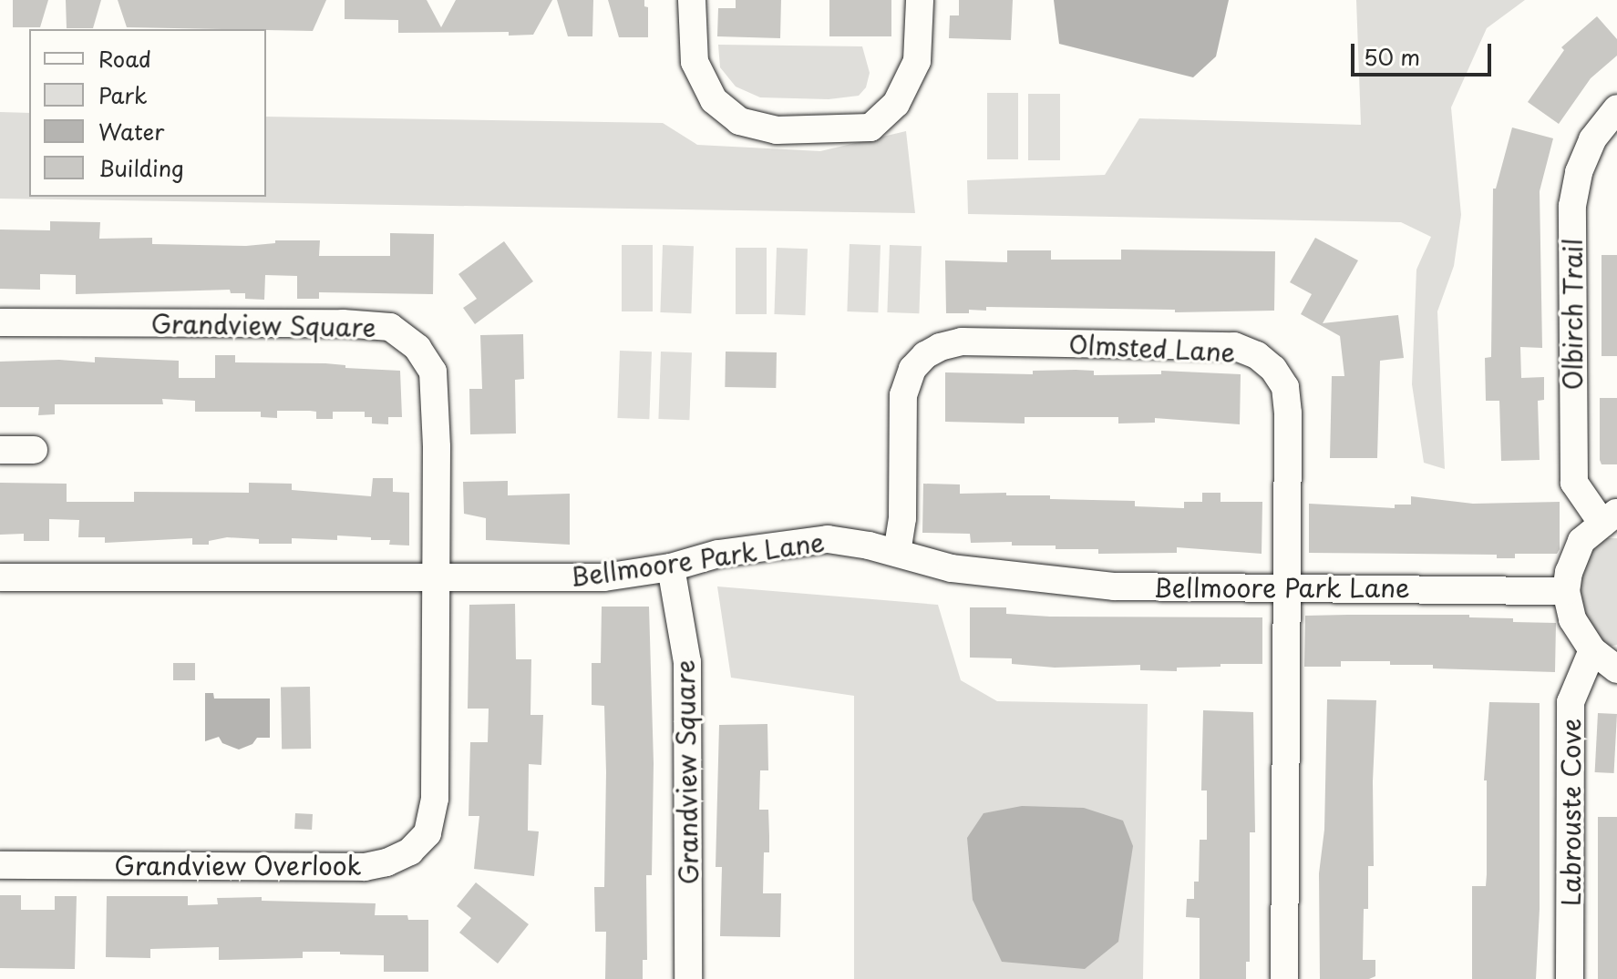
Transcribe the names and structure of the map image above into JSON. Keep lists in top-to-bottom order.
{
  "streets": {
    "street": [
      "Olbirch Trail",
      "Grandview Square",
      "Olmsted Lane",
      "Bellmoore Park Lane",
      "Labrouste Cove",
      "Grandview Overlook"
    ]
  },
  "crossings": [
    ["Grandview Square", "Bellmoore Park Lane"],
    ["Grandview Square", "Grandview Overlook"],
    ["Olmsted Lane", "Bellmoore Park Lane"],
    ["Bellmoore Park Lane", "Grandview Overlook"]
  ],
  "legend": [
    "Road",
    "Park",
    "Water",
    "Building"
  ],
  "scale_bar": "50 m"
}
